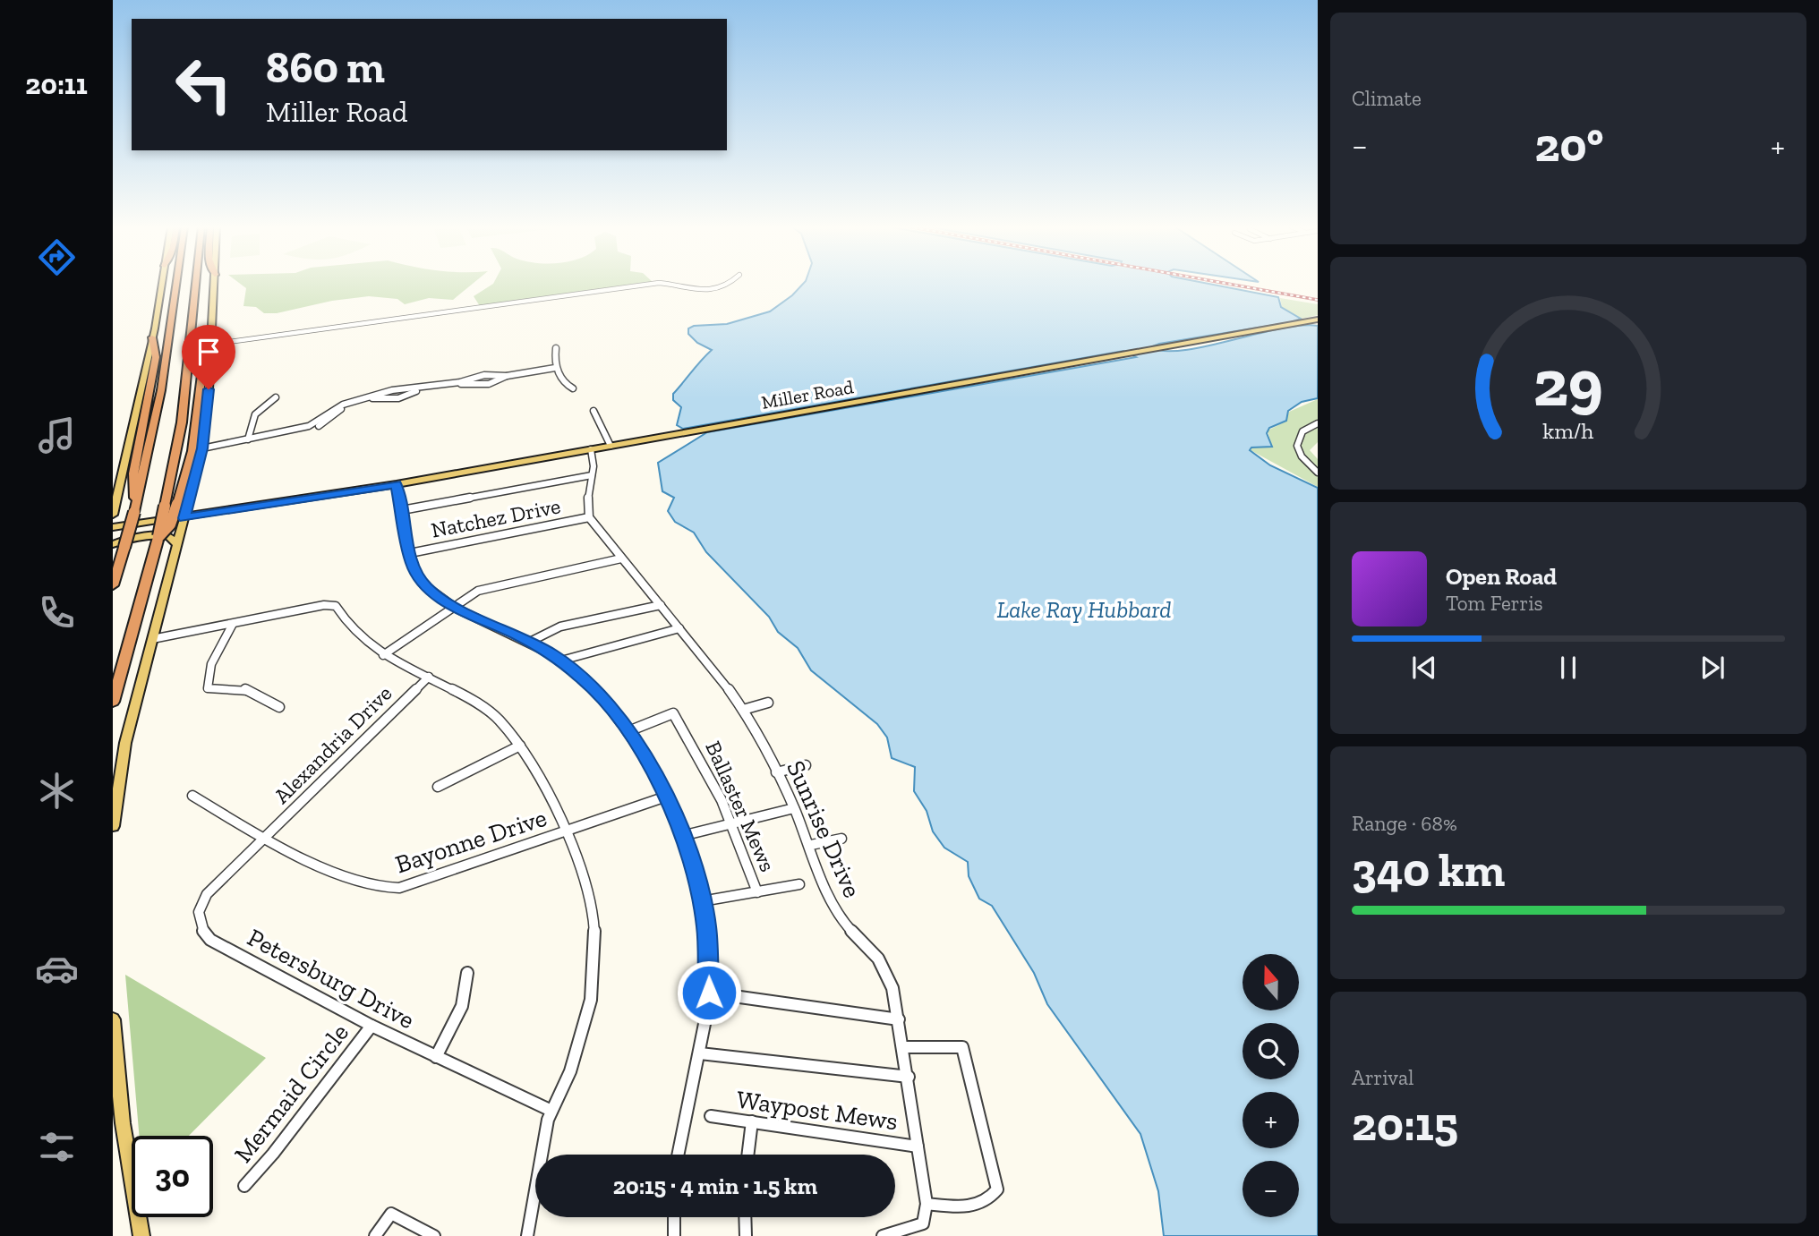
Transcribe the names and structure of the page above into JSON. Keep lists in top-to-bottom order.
{
  "streets": {
    "main road": ["Miller Road"],
    "street": [
      "Natchez Drive",
      "Alexandria Drive",
      "Ballaster Mews",
      "Sunrise Drive",
      "Bayonne Drive",
      "Petersburg Drive",
      "Mermaid Circle",
      "Waypost Mews"
    ]
  },
  "crossings": [
    ["Natchez Drive", "Sunrise Drive"],
    ["Alexandria Drive", "Bayonne Drive"],
    ["Alexandria Drive", "Petersburg Drive"],
    ["Sunrise Drive", "Waypost Mews"],
    ["Bayonne Drive", "Petersburg Drive"],
    ["Petersburg Drive", "Mermaid Circle"]
  ],
  "water": ["Lake Ray Hubbard"],
  "north": "top",
  "page": {
    "tabs": "20:11",
    "tile": [
      "Climate",
      ["Range · 68%", "340 km"],
      ["Arrival", "20:15"]
    ],
    "turn": ["860 m", "Miller Road"],
    "heat": ["−", "20°", "+"],
    "song": ["Open Road", "Tom Ferris"],
    "map_buttons": ["+", "−"],
    "limit": "30",
    "trip": "20:15 · 4 min · 1.5 km",
    "gauge": ["29", "km/h"]
  }
}
